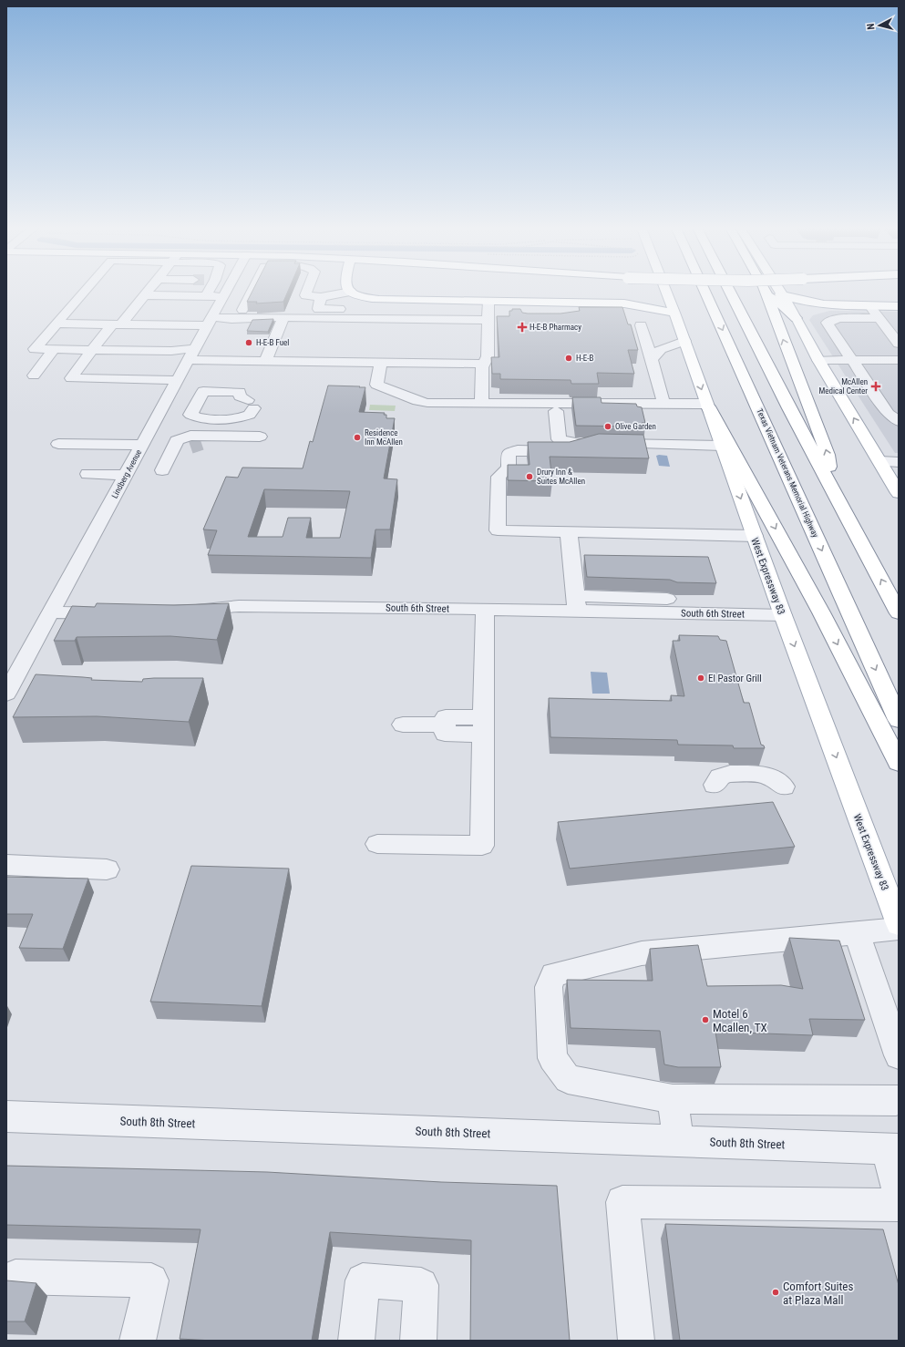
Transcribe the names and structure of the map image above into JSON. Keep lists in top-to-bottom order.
{
  "streets": {
    "main road": ["Texas Vietnam Veterans Memorial Highway", "West Expressway 83"],
    "street": ["Lindberg Avenue", "South 6th Street", "South 8th Street"]
  },
  "crossings": [
    ["West Expressway 83", "South 6th Street"]
  ],
  "places": {
    "health": ["H-E-B Pharmacy", "McAllen Medical Center"],
    "other": [
      "H-E-B Fuel",
      "H-E-B",
      "Olive Garden",
      "Residence Inn McAllen",
      "Drury Inn & Suites McAllen",
      "El Pastor Grill",
      "Motel 6 Mcallen, TX",
      "Comfort Suites at Plaza Mall"
    ]
  },
  "north": "left"
}
